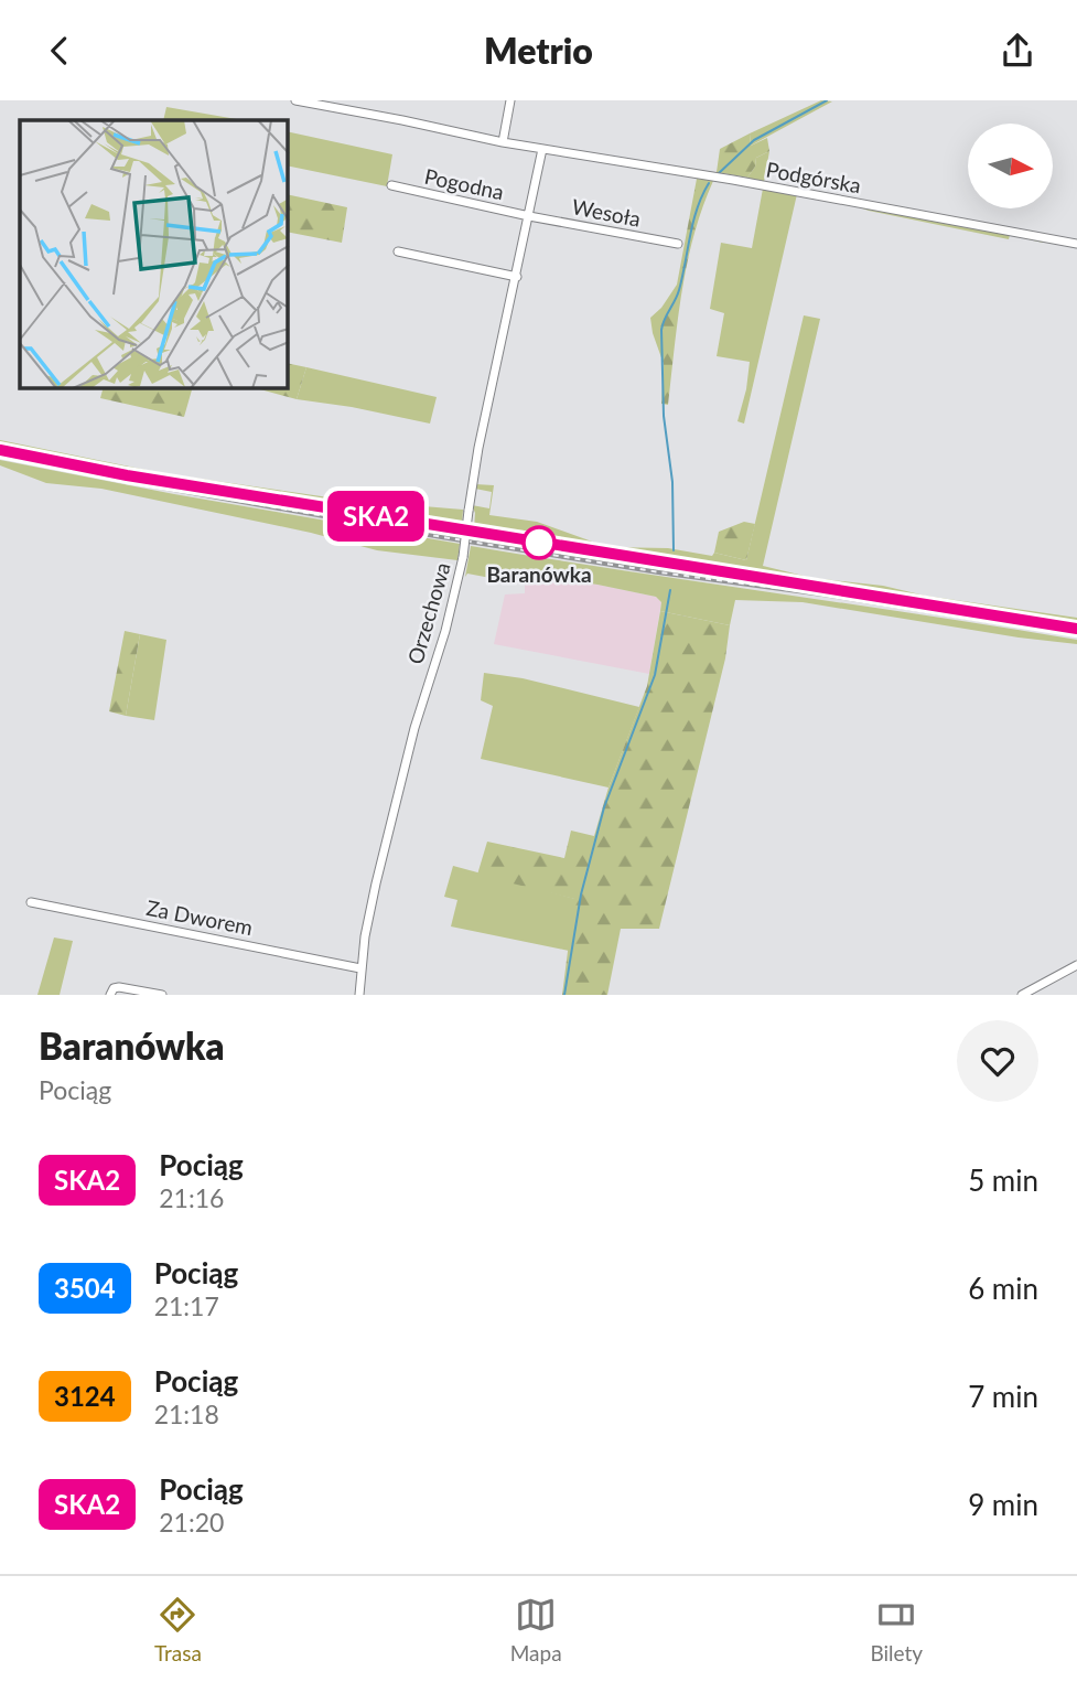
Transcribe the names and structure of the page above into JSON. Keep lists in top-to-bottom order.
{
  "streets": {
    "street": [
      "Podgórska",
      "Pogodna",
      "Wesoła",
      "Orzechowa",
      "Za Dworem"
    ]
  },
  "crossings": [
    ["Podgórska", "Orzechowa"],
    ["Pogodna", "Wesoła"],
    ["Pogodna", "Orzechowa"],
    ["Wesoła", "Orzechowa"],
    ["Orzechowa", "Za Dworem"]
  ],
  "places": ["Baranówka"],
  "north": "right",
  "page": {
    "header": "Metrio",
    "on_map": "SKA2",
    "heading": ["Baranówka", "Pociąg"],
    "list": [
      {
        "mark": "SKA2",
        "name": "Pociąg",
        "note": "21:16",
        "value": "5 min"
      },
      {
        "mark": "3504",
        "name": "Pociąg",
        "note": "21:17",
        "value": "6 min"
      },
      {
        "mark": "3124",
        "name": "Pociąg",
        "note": "21:18",
        "value": "7 min"
      },
      {
        "mark": "SKA2",
        "name": "Pociąg",
        "note": "21:20",
        "value": "9 min"
      }
    ],
    "tabs": ["Trasa", "Mapa", "Bilety"]
  }
}
